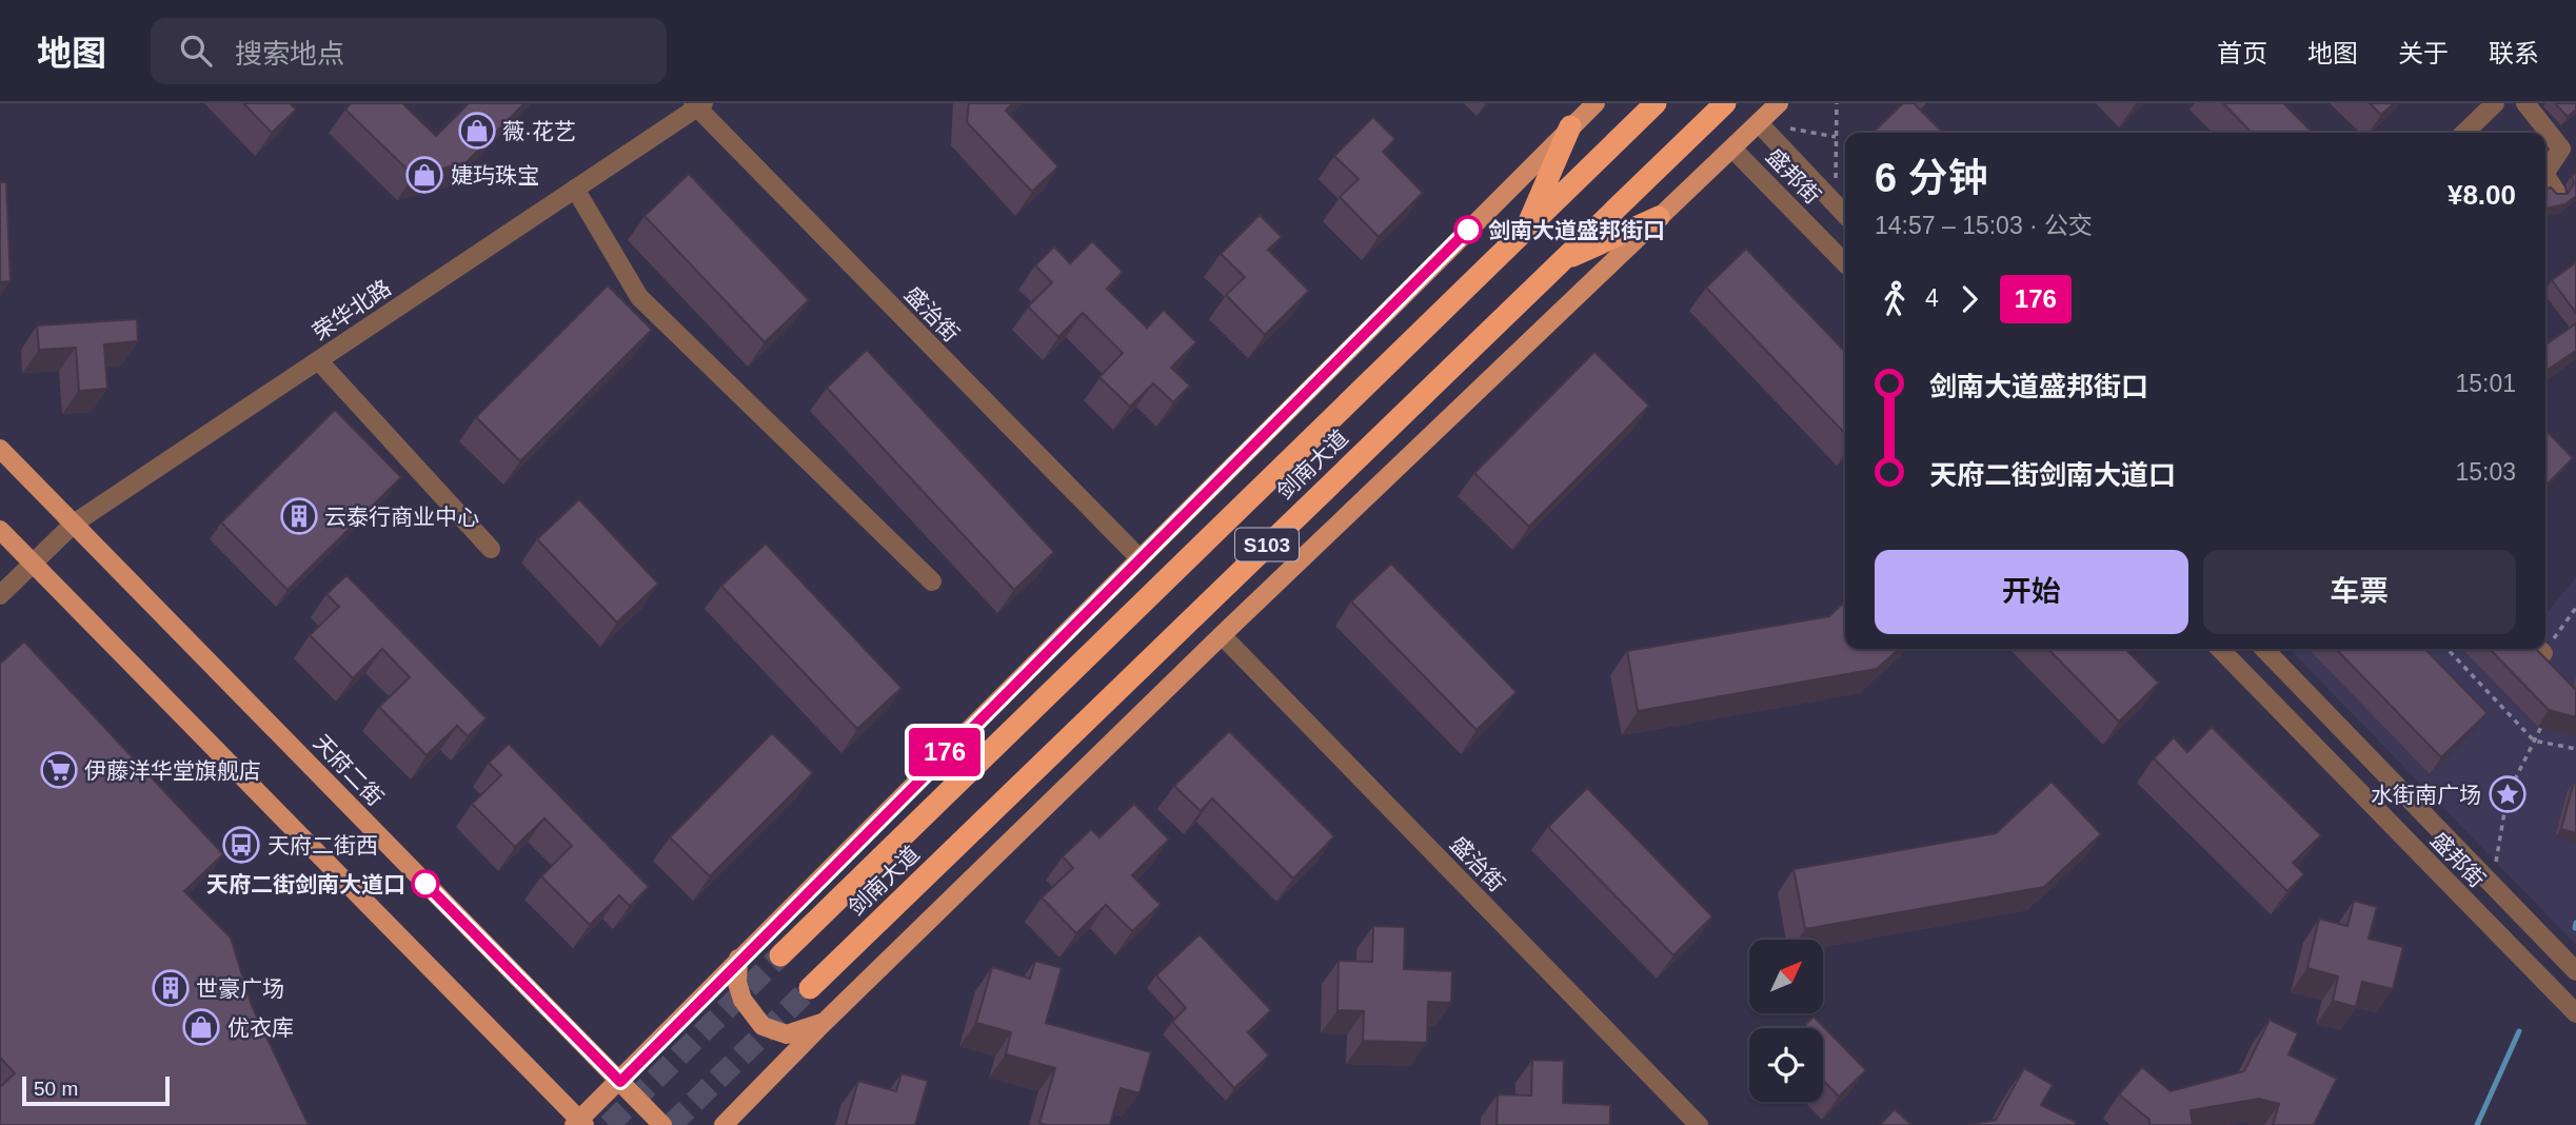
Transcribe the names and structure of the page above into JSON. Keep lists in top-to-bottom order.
{
  "streets": {
    "highway": ["剑南大道", "S103"],
    "main road": ["天府二街"],
    "street": ["盛邦街", "荣华北路", "盛治街"]
  },
  "crossings": [
    ["荣华北路", "盛治街"],
    ["荣华北路", "天府二街"]
  ],
  "places": {
    "shop": ["薇·花艺", "婕玙珠宝", "优衣库"],
    "other": ["剑南大道盛邦街口", "天府二街剑南大道口"],
    "building": ["云泰行商业中心", "世豪广场"],
    "supermarket": ["伊藤洋华堂旗舰店"],
    "place": ["水街南广场"],
    "bus stop": ["天府二街西"]
  },
  "lines": ["bus line 176"],
  "scale_bar": "50 m",
  "north": "top right",
  "page": {
    "header": "地图",
    "search": "搜索地点",
    "nav": [
      "首页",
      "地图",
      "关于",
      "联系"
    ],
    "on_map": "176",
    "heading": ["6 分钟", "14:57 – 15:03 · 公交", "¥8.00"],
    "legs": ["4", "176"],
    "list": [
      {
        "name": "剑南大道盛邦街口",
        "value": "15:01"
      },
      {
        "name": "天府二街剑南大道口",
        "value": "15:03"
      }
    ],
    "buttons": ["开始", "车票"],
    "scale": "50 m"
  }
}
